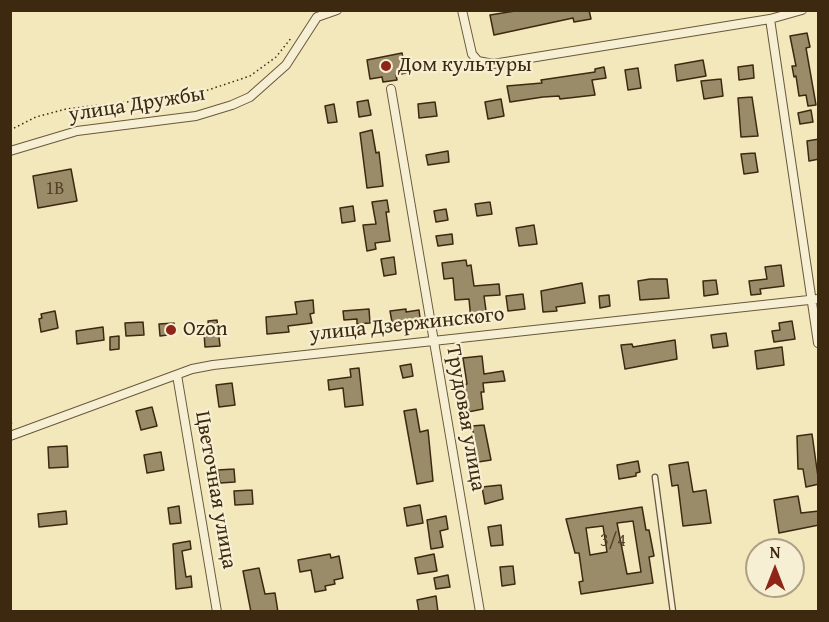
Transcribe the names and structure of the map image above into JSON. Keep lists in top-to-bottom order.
{
  "streets": {
    "street": [
      "улица Дружбы",
      "улица Дзержинского",
      "Трудовая улица",
      "Цветочная улица"
    ]
  },
  "crossings": [
    ["улица Дзержинского", "Трудовая улица"],
    ["улица Дзержинского", "Цветочная улица"]
  ],
  "places": ["Дом культуры", "Ozon"],
  "house_numbers": ["1В", "3/4"],
  "north": "top"
}
